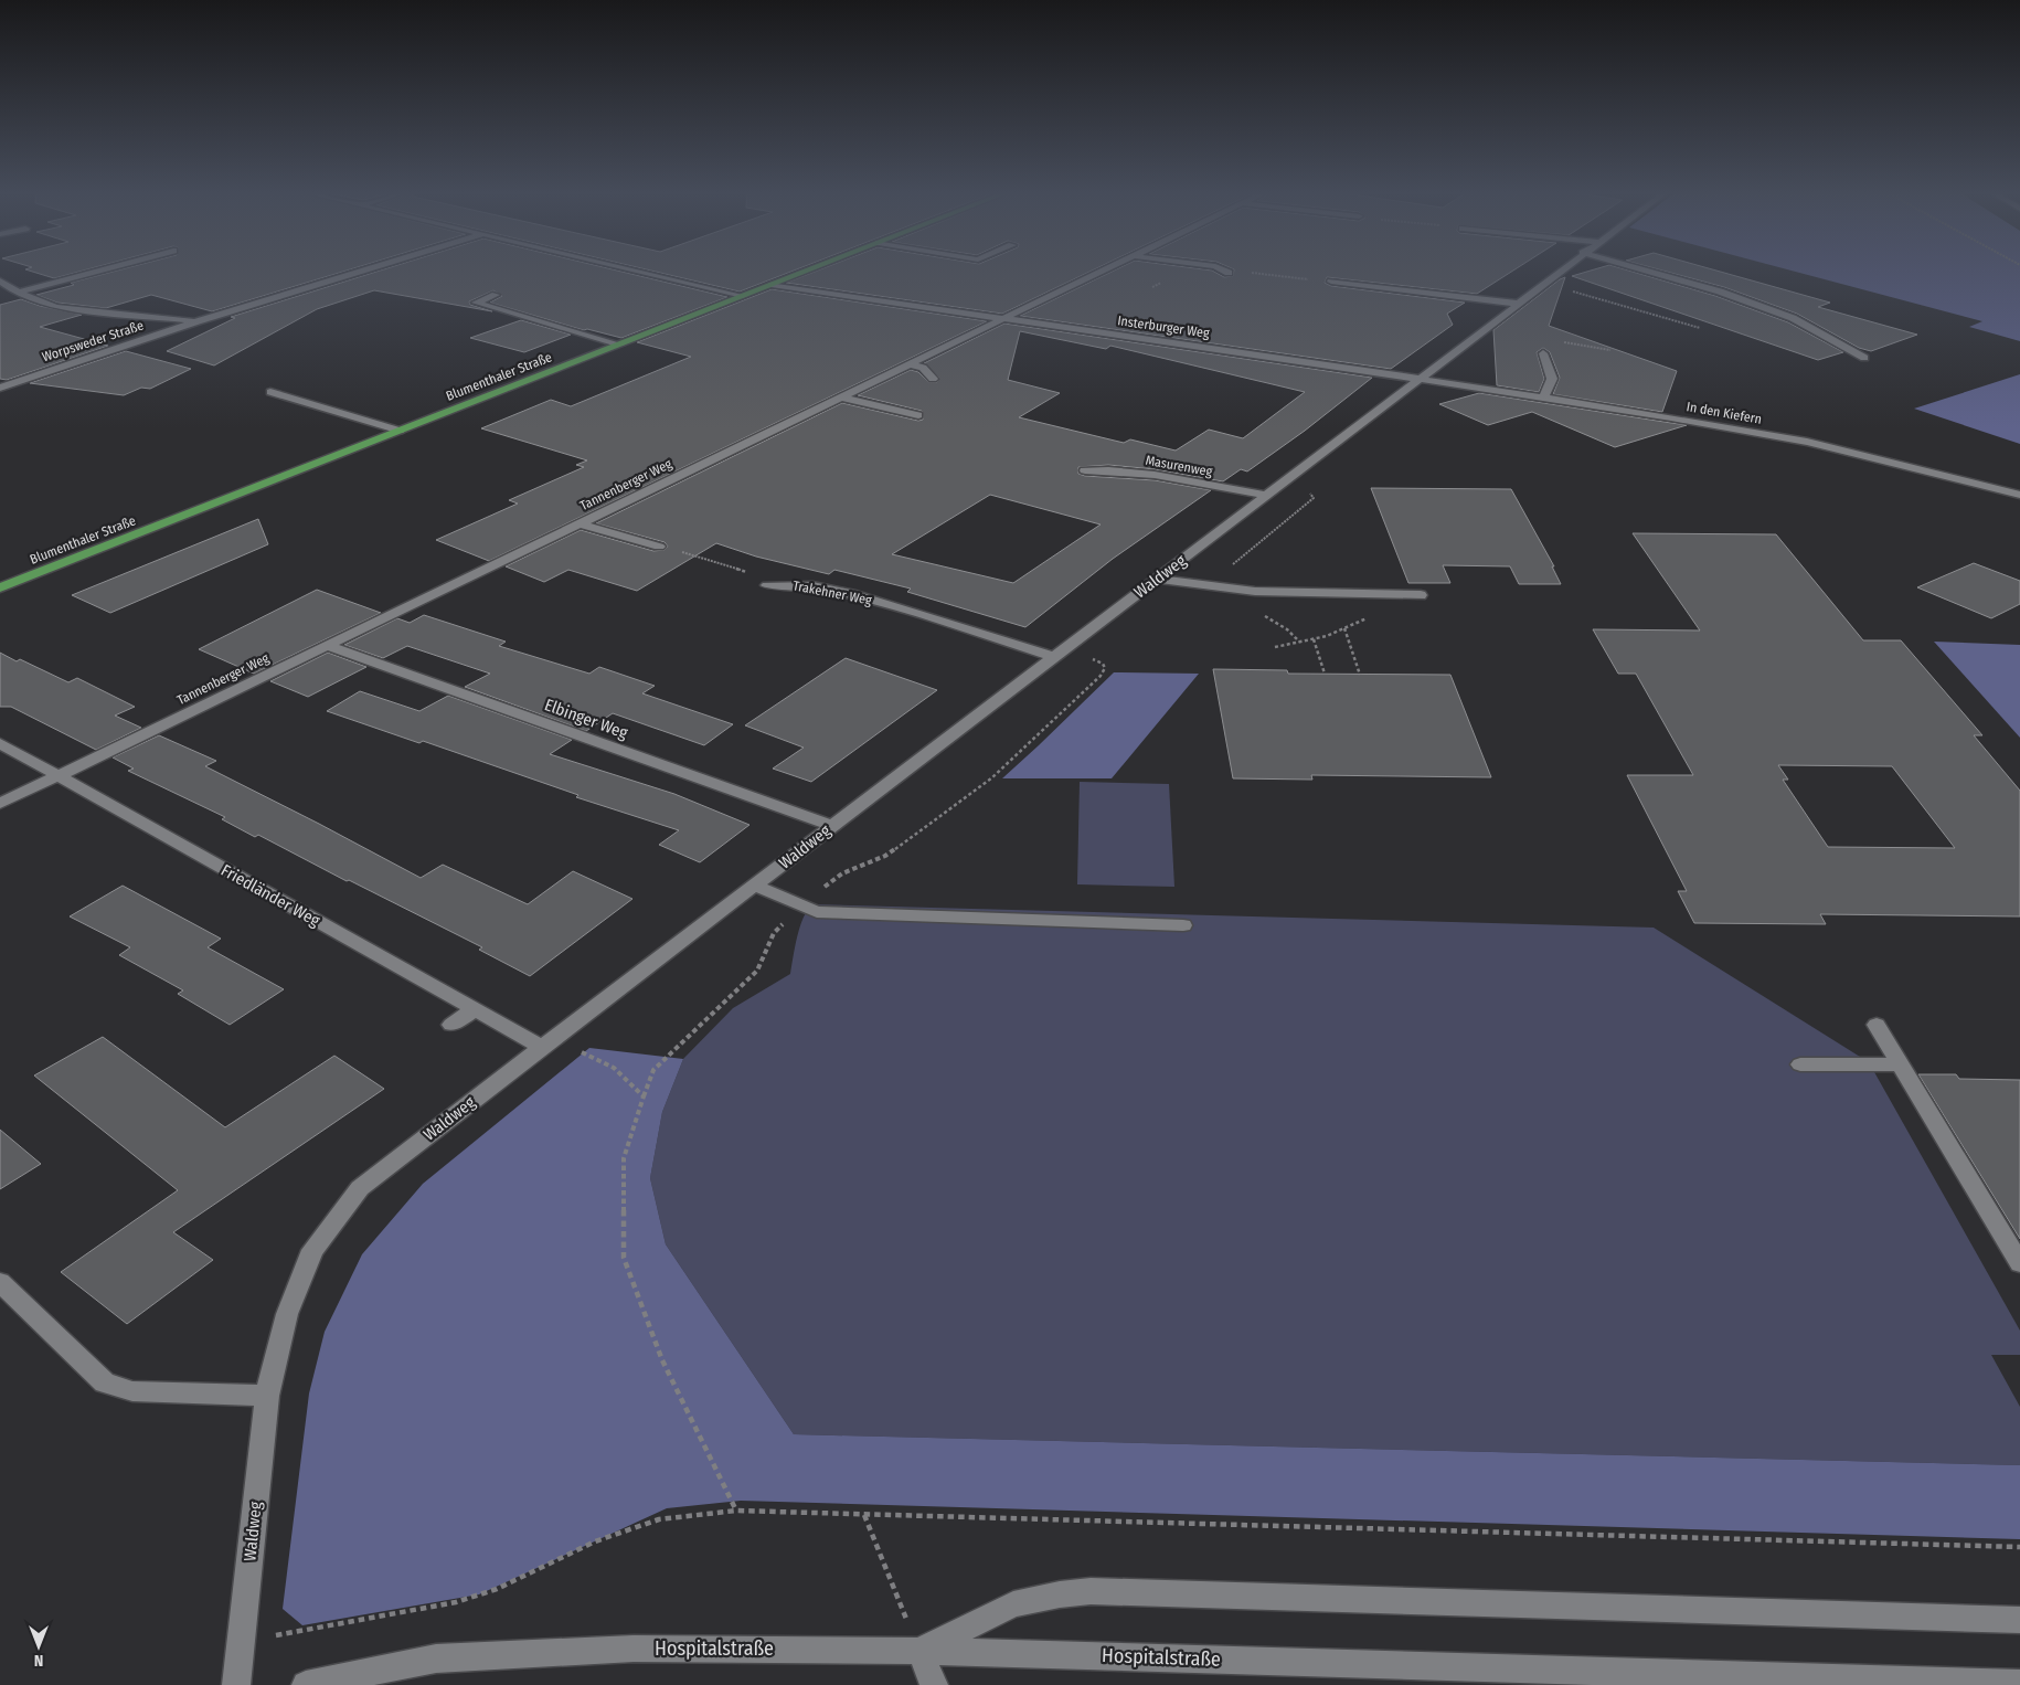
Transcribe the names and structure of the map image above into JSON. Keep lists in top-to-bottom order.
{
  "streets": {
    "main road": ["Blumenthaler Straße"],
    "street": [
      "Insterburger Weg",
      "Worpsweder Straße",
      "In den Kiefern",
      "Masurenweg",
      "Tannenberger Weg",
      "Waldweg",
      "Trakehner Weg",
      "Elbinger Weg",
      "Friedländer Weg",
      "Hospitalstraße"
    ]
  },
  "crossings": [
    ["Insterburger Weg", "Blumenthaler Straße"],
    ["Insterburger Weg", "In den Kiefern"],
    ["Insterburger Weg", "Tannenberger Weg"],
    ["Insterburger Weg", "Waldweg"],
    ["In den Kiefern", "Waldweg"],
    ["Masurenweg", "Waldweg"],
    ["Tannenberger Weg", "Elbinger Weg"],
    ["Tannenberger Weg", "Friedländer Weg"],
    ["Waldweg", "Trakehner Weg"],
    ["Waldweg", "Elbinger Weg"],
    ["Waldweg", "Friedländer Weg"]
  ],
  "north": "bottom"
}
